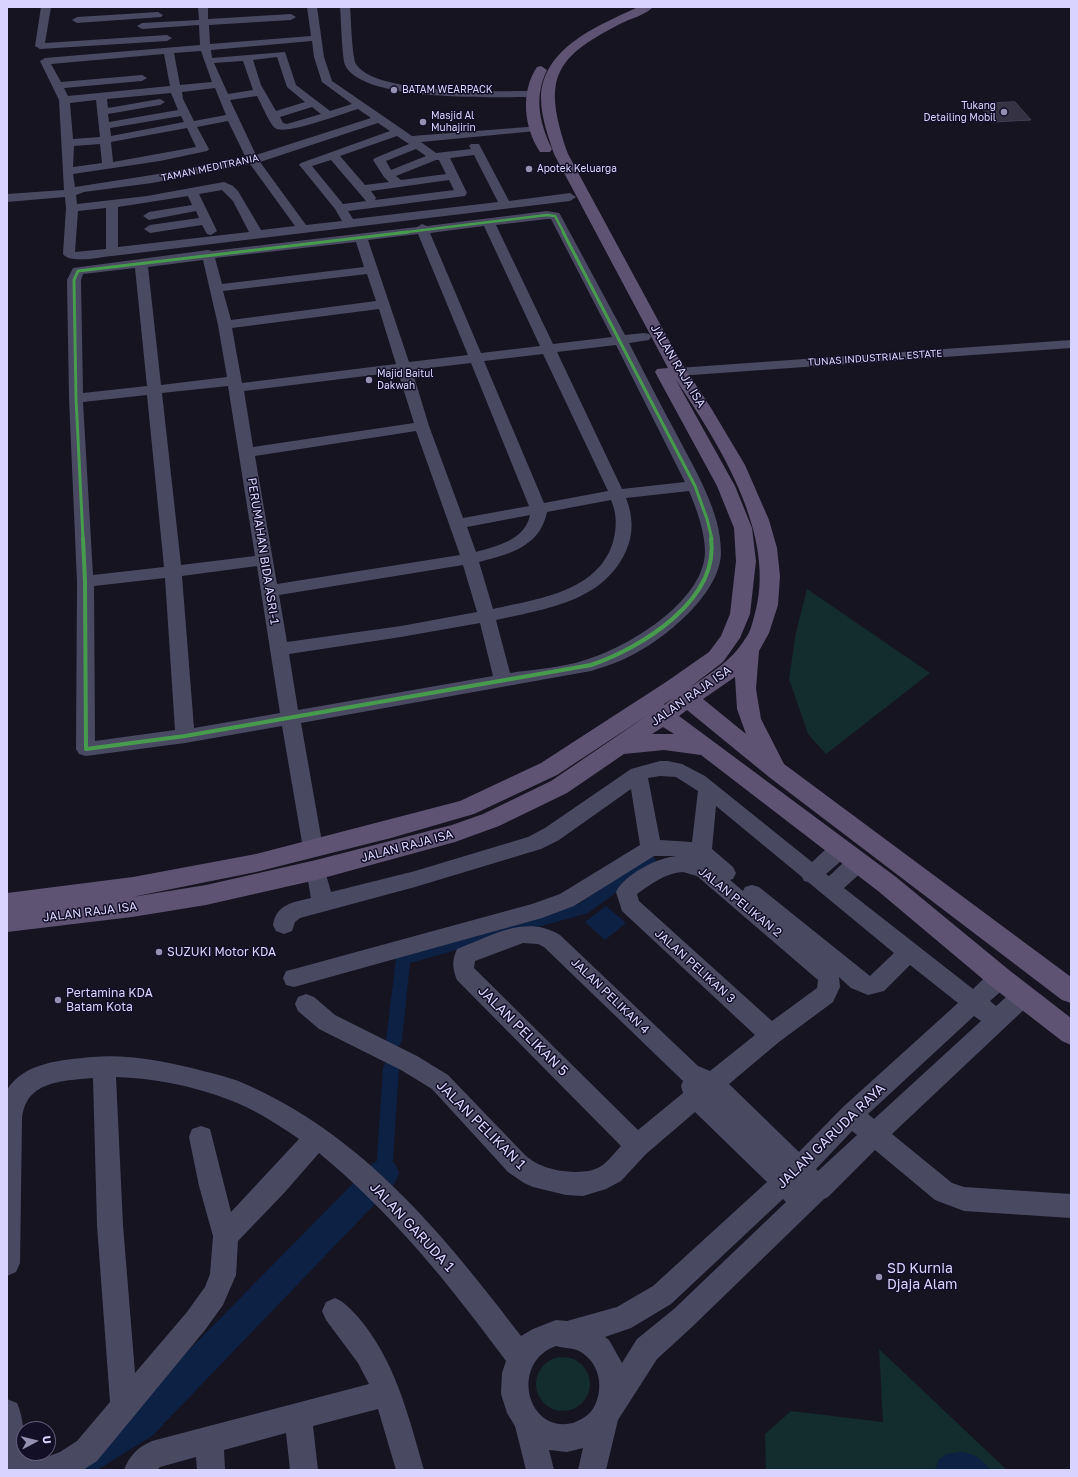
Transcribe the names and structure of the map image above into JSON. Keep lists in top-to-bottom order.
{
  "streets": {
    "main road": ["JALAN RAJA ISA"],
    "street": [
      "TAMAN MEDITRANIA",
      "TUNAS INDUSTRIAL ESTATE",
      "PERUMAHAN BIDA ASRI-1",
      "JALAN PELIKAN 2",
      "JALAN PELIKAN 3",
      "JALAN PELIKAN 4",
      "JALAN PELIKAN 5",
      "JALAN PELIKAN 1",
      "JALAN GARUDA RAYA",
      "JALAN GARUDA 1"
    ]
  },
  "crossings": [
    ["TUNAS INDUSTRIAL ESTATE", "JALAN RAJA ISA"],
    ["JALAN RAJA ISA", "PERUMAHAN BIDA ASRI-1"],
    ["JALAN PELIKAN 2", "JALAN PELIKAN 3"],
    ["JALAN PELIKAN 2", "JALAN PELIKAN 1"],
    ["JALAN PELIKAN 3", "JALAN PELIKAN 1"],
    ["JALAN PELIKAN 4", "JALAN PELIKAN 5"],
    ["JALAN PELIKAN 4", "JALAN PELIKAN 1"],
    ["JALAN PELIKAN 5", "JALAN PELIKAN 1"],
    ["JALAN GARUDA RAYA", "JALAN GARUDA 1"]
  ],
  "places": [
    "BATAM WEARPACK",
    "Tukang Detailing Mobil",
    "Masjid Al Muhajirin",
    "Apotek Keluarga",
    "Majid Baitul Dakwah",
    "SUZUKI Motor KDA",
    "Pertamina KDA Batam Kota",
    "SD Kurnia Djaja Alam"
  ],
  "north": "right"
}
